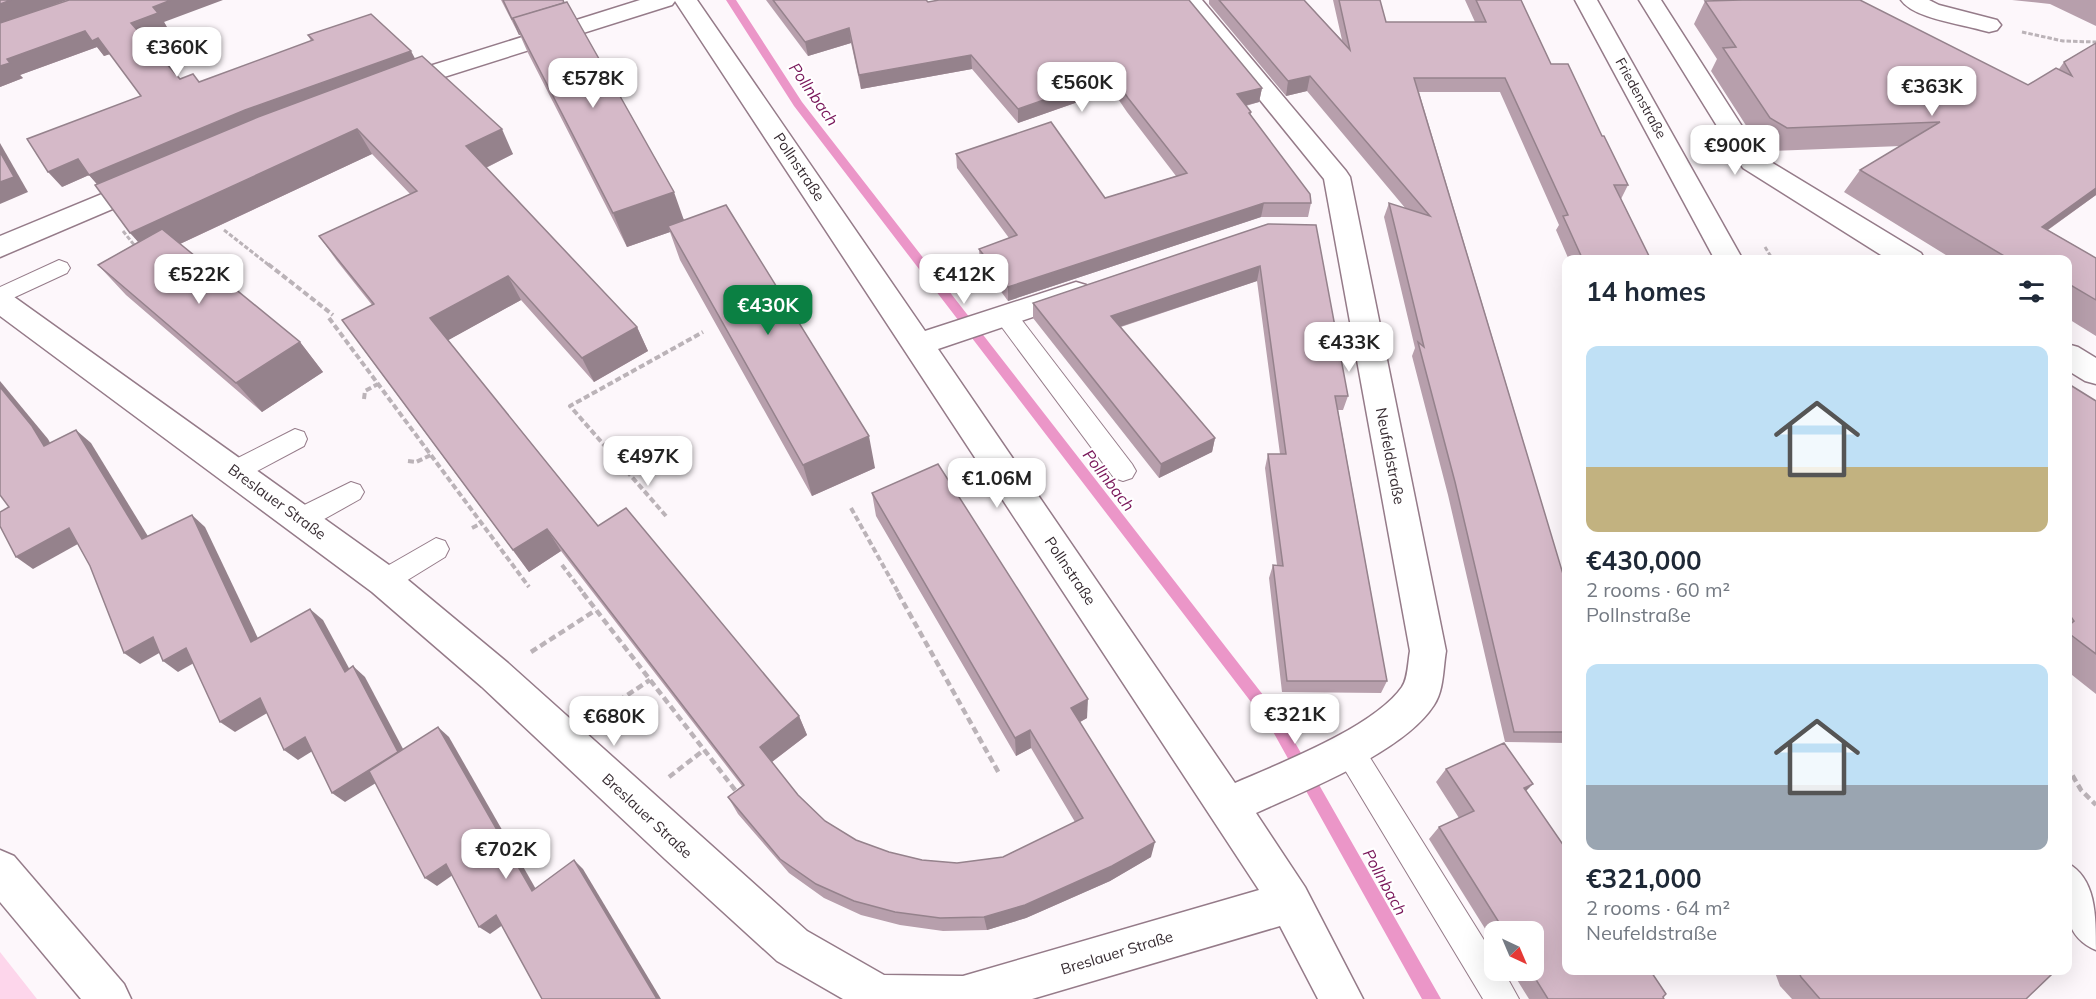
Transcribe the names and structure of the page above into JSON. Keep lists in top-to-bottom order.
{
  "streets": {
    "street": [
      "Friedenstraße",
      "Pollnstraße",
      "Neufeldstraße",
      "Breslauer Straße"
    ]
  },
  "crossings": [
    ["Pollnstraße", "Neufeldstraße"],
    ["Pollnstraße", "Breslauer Straße"]
  ],
  "water": ["Pollnbach"],
  "north": "bottom right",
  "page": {
    "price": [
      "€360K",
      "€578K",
      "€560K",
      "€363K",
      "€900K",
      "€522K",
      "€412K",
      "€430K",
      "€433K",
      "€497K",
      "€1.06M",
      "€321K",
      "€680K",
      "€702K"
    ],
    "heading": "14 homes",
    "list": [
      {
        "name": "€430,000",
        "note": "2 rooms · 60 m² · Pollnstraße"
      },
      {
        "name": "€321,000",
        "note": "2 rooms · 64 m² · Neufeldstraße"
      }
    ]
  }
}
